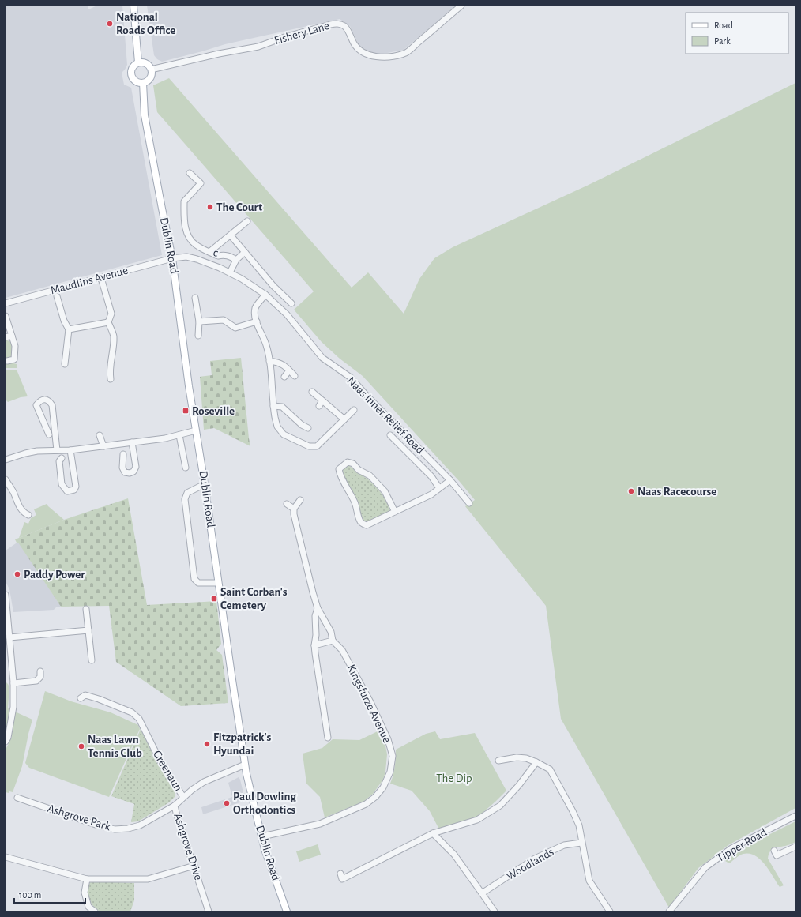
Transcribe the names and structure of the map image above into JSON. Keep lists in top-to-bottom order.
{
  "streets": {
    "main road": ["Dublin Road"],
    "street": [
      "Fishery Lane",
      "c",
      "Maudlins Avenue",
      "Naas Inner Relief Road",
      "Kingsfurze Avenue",
      "Greenaun",
      "Ashgrove Park",
      "Tipper Road",
      "Ashgrove Drive",
      "Woodlands"
    ]
  },
  "crossings": [
    ["Fishery Lane", "Dublin Road"],
    ["Dublin Road", "Maudlins Avenue"],
    ["Dublin Road", "Naas Inner Relief Road"],
    ["Dublin Road", "Kingsfurze Avenue"],
    ["Dublin Road", "Ashgrove Drive"],
    ["Maudlins Avenue", "Naas Inner Relief Road"],
    ["Greenaun", "Ashgrove Drive"],
    ["Ashgrove Park", "Ashgrove Drive"]
  ],
  "parks": ["The Dip"],
  "places": {
    "other": [
      "National Roads Office",
      "The Court",
      "Naas Racecourse",
      "Paddy Power",
      "Fitzpatrick's Hyundai",
      "Naas Lawn Tennis Club",
      "Paul Dowling Orthodontics"
    ],
    "transit": ["Roseville", "Saint Corban's Cemetery"]
  },
  "legend": ["Road", "Park"],
  "scale_bar": "100 m"
}
